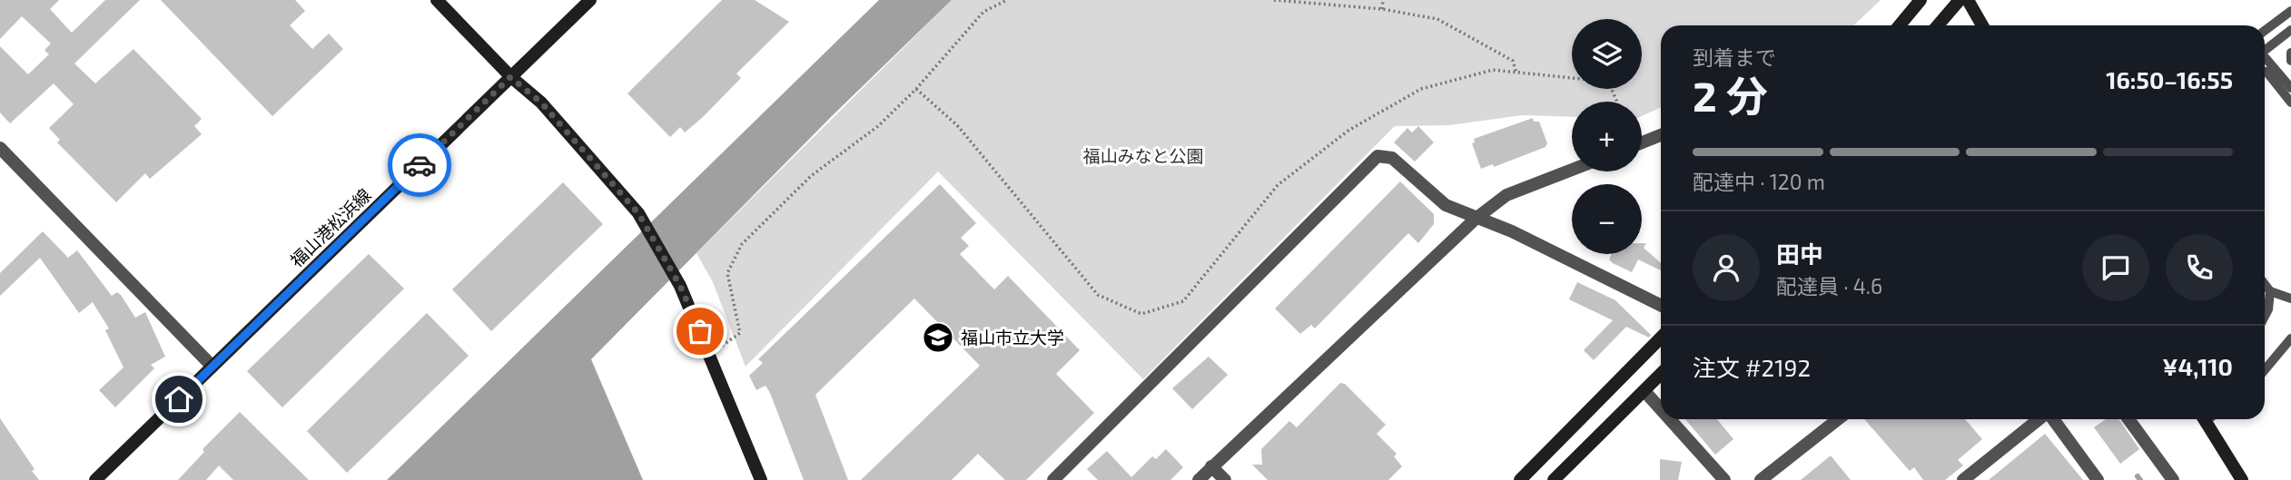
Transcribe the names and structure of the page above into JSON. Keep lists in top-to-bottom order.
{
  "streets": {
    "street": ["福山港松浜線"]
  },
  "parks": ["福山みなと公園"],
  "places": {
    "school or university": ["福山市立大学"]
  },
  "page": {
    "map_buttons": ["+", "−"],
    "heading": ["2 分", "到着まで", "16:50–16:55"],
    "panel": [
      "田中",
      "配達員 · 4.6",
      "注文 #2192",
      "¥4,110"
    ],
    "bar": "配達中 · 120 m"
  }
}
